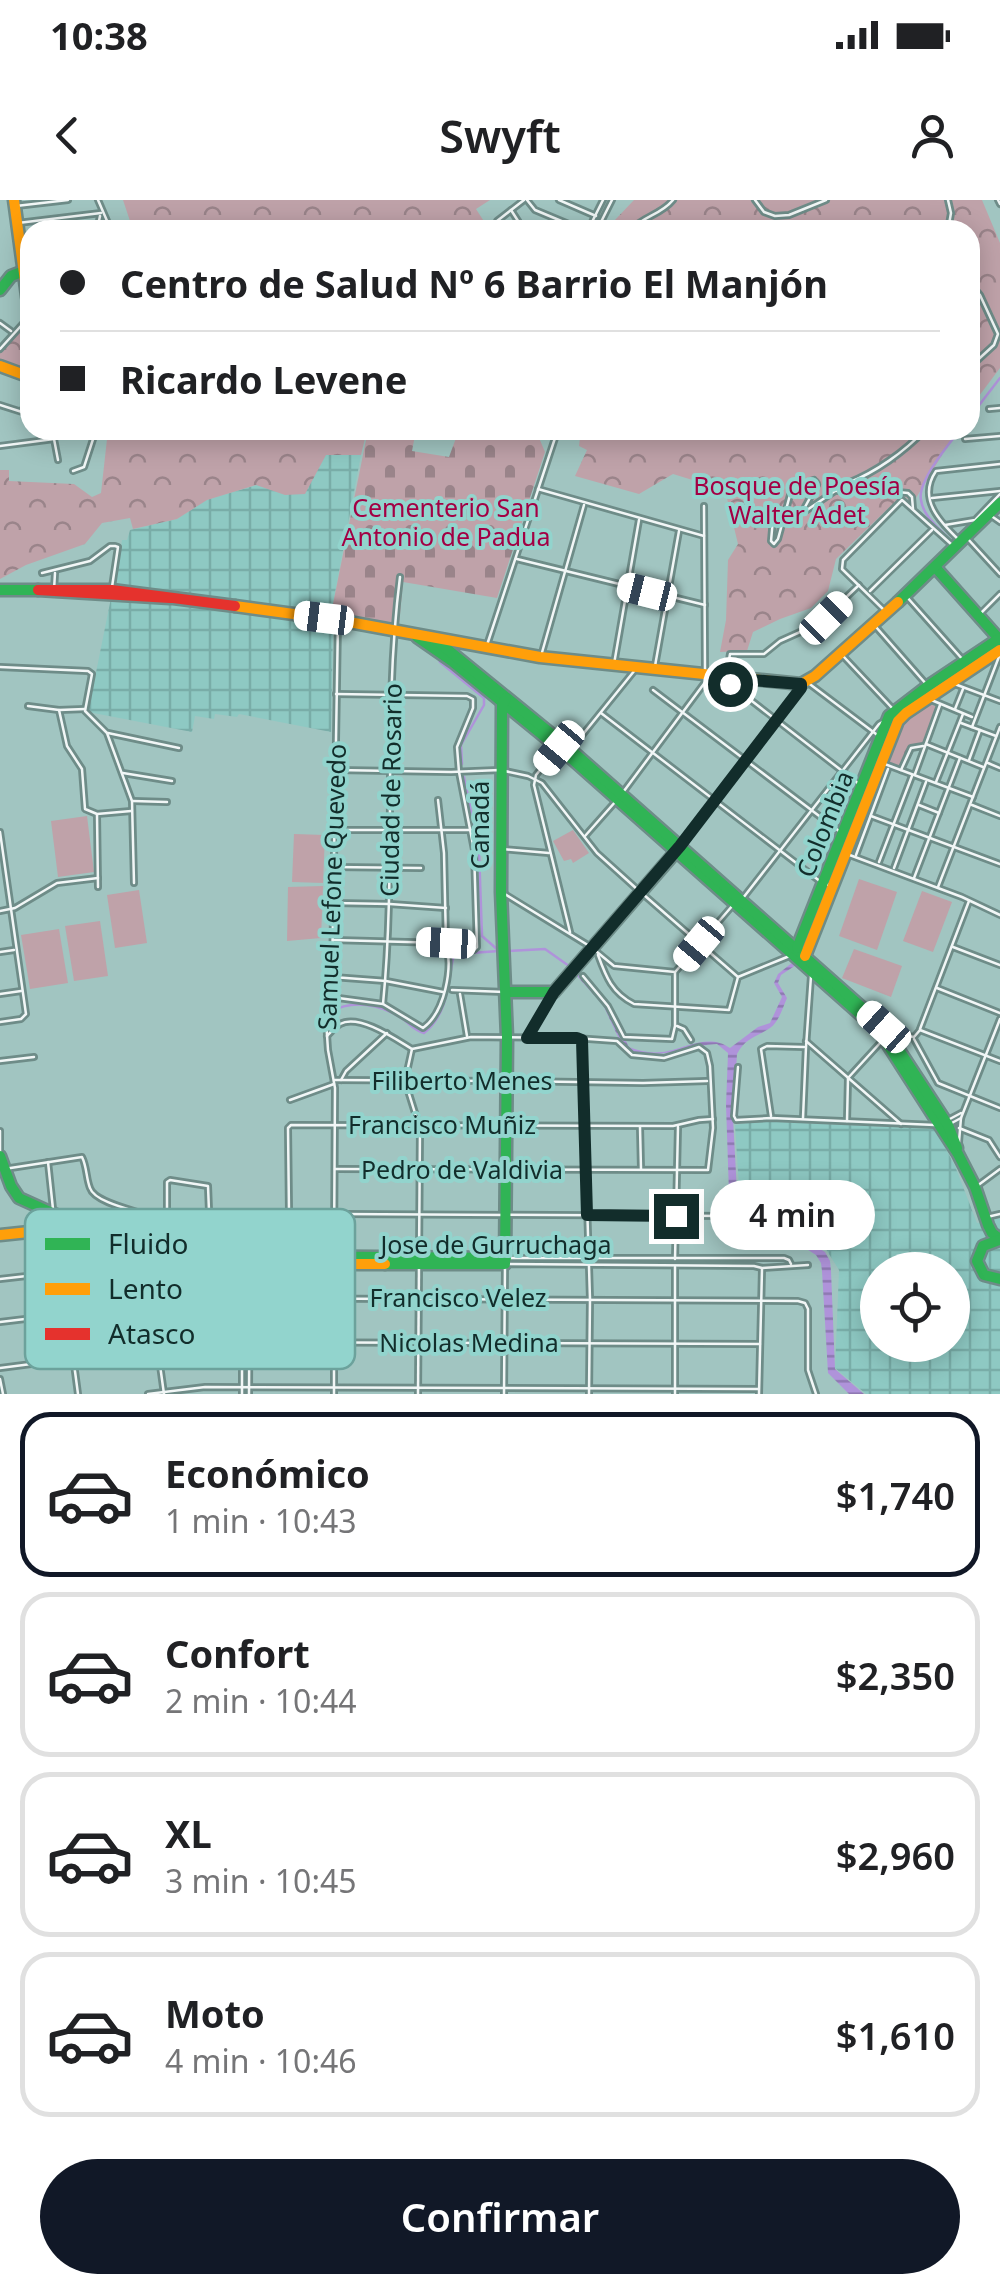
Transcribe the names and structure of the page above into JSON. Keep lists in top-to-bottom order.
{
  "streets": {
    "main road": ["Colombia", "Canadá", "Jose de Gurruchaga"],
    "street": [
      "Ciudad de Rosario",
      "Samuel Lefone Quevedo",
      "Filiberto Menes",
      "Francisco Muñiz",
      "Pedro de Valdivia",
      "Francisco Velez",
      "Nicolas Medina"
    ]
  },
  "crossings": [
    ["Canadá", "Filiberto Menes"],
    ["Canadá", "Francisco Muñiz"],
    ["Canadá", "Pedro de Valdivia"],
    ["Canadá", "Jose de Gurruchaga"],
    ["Samuel Lefone Quevedo", "Filiberto Menes"],
    ["Samuel Lefone Quevedo", "Francisco Muñiz"],
    ["Samuel Lefone Quevedo", "Pedro de Valdivia"],
    ["Francisco Muñiz", "Pedro de Valdivia"]
  ],
  "parks": ["Bosque de Poesía Walter Adet", "Cementerio San Antonio de Padua"],
  "legend": ["Fluido", "Lento", "Atasco"],
  "page": {
    "status": "10:38",
    "header": "Swyft",
    "banner": ["Centro de Salud Nº 6 Barrio El Manjón", "Ricardo Levene"],
    "bubble": "4 min",
    "list": [
      {
        "name": "Económico",
        "note": "1 min · 10:43",
        "value": "$1,740"
      },
      {
        "name": "Confort",
        "note": "2 min · 10:44",
        "value": "$2,350"
      },
      {
        "name": "XL",
        "note": "3 min · 10:45",
        "value": "$2,960"
      },
      {
        "name": "Moto",
        "note": "4 min · 10:46",
        "value": "$1,610"
      }
    ],
    "buttons": "Confirmar"
  }
}
